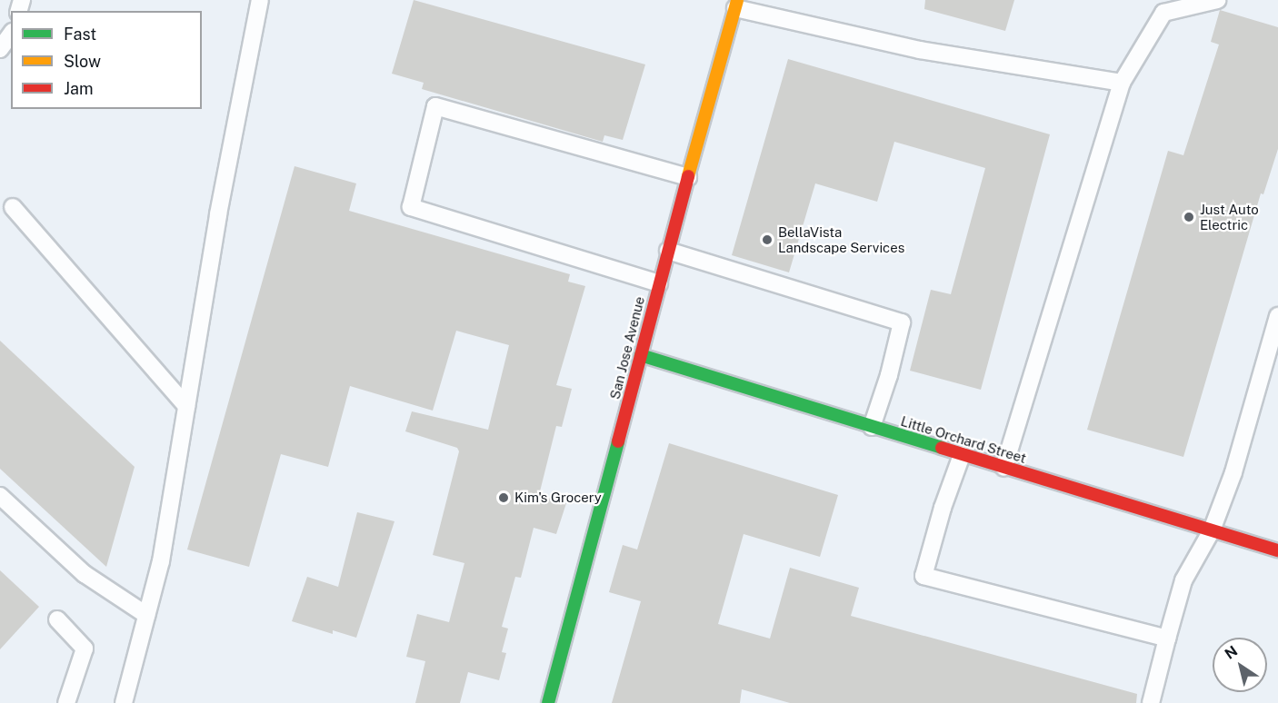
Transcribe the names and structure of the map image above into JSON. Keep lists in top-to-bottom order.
{
  "streets": {
    "street": ["San Jose Avenue", "Little Orchard Street"]
  },
  "crossings": [
    ["San Jose Avenue", "Little Orchard Street"]
  ],
  "places": ["Just Auto Electric", "BellaVista Landscape Services", "Kim's Grocery"],
  "legend": ["Fast", "Slow", "Jam"],
  "north": "top left"
}
